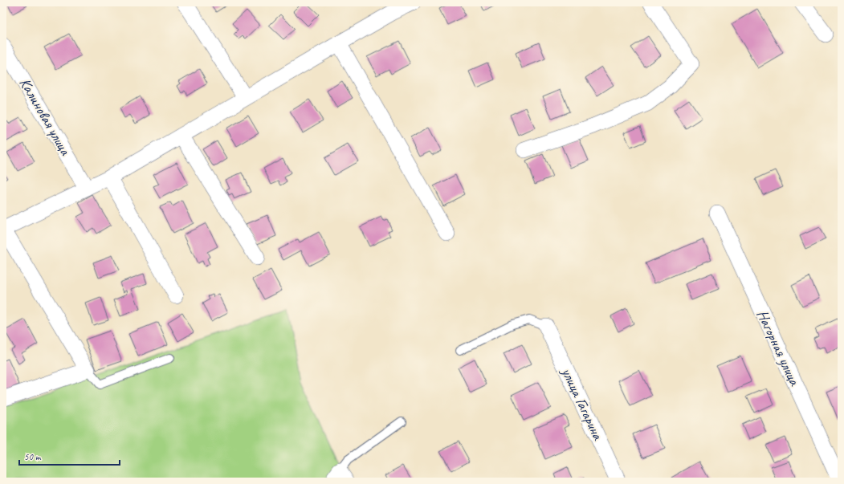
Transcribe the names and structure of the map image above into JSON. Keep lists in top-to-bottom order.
{
  "streets": {
    "street": ["Калиновая улица", "Нагорная улица", "улица Гагарина"]
  },
  "scale_bar": "50 m"
}
